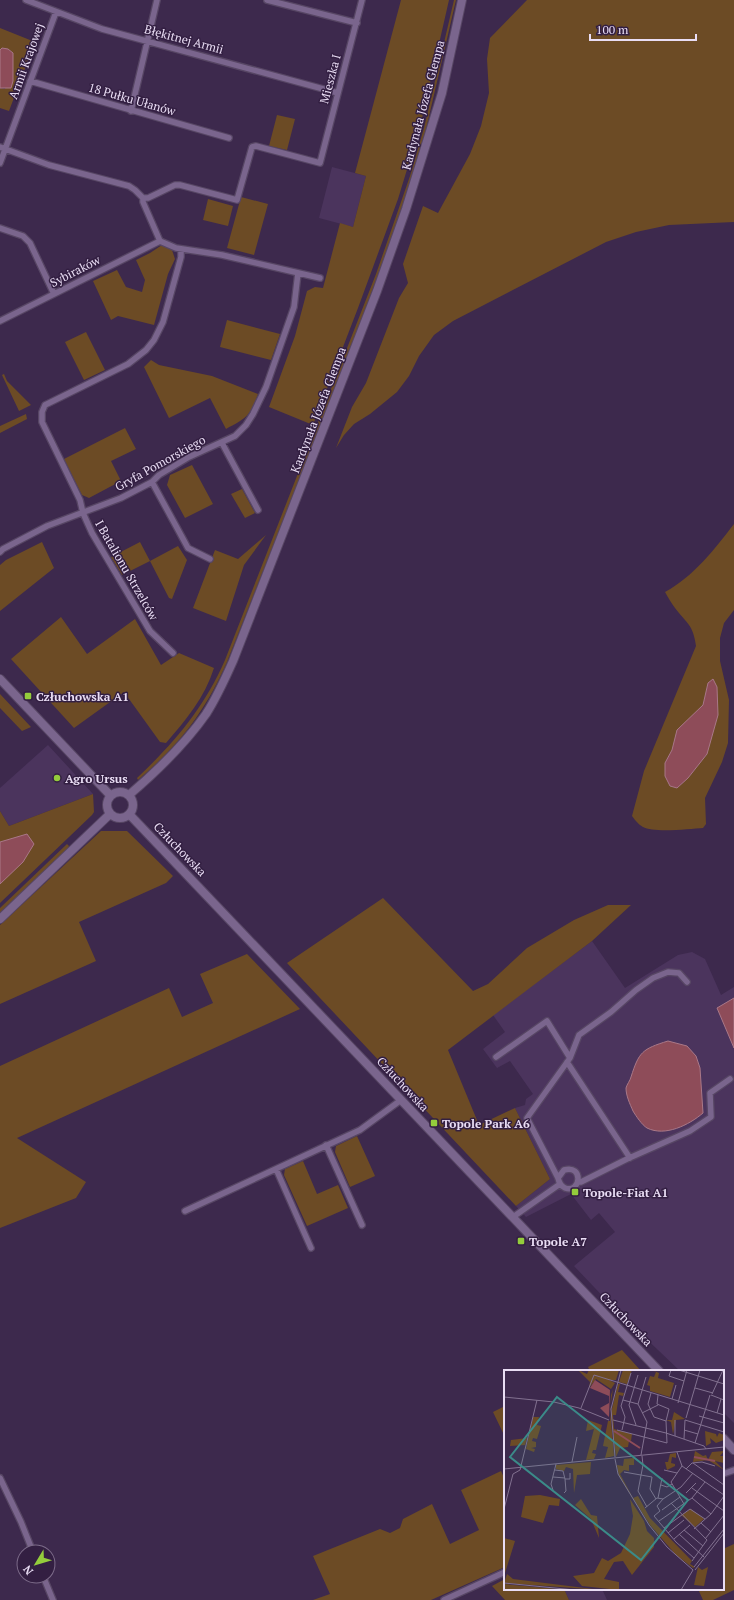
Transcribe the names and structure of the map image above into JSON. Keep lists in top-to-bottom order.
{
  "streets": {
    "main road": ["Kardynała Józefa Glempa", "Człuchowska"],
    "street": [
      "Błękitnej Armii",
      "Armii Krajowej",
      "Mieszka I",
      "18 Pułku Ułanów",
      "Sybiraków",
      "Gryfa Pomorskiego",
      "I Batalionu Strzelców"
    ]
  },
  "crossings": [
    ["Błękitnej Armii", "Armii Krajowej"],
    ["Błękitnej Armii", "Mieszka I"],
    ["Armii Krajowej", "18 Pułku Ułanów"],
    ["Kardynała Józefa Glempa", "Człuchowska"],
    ["Gryfa Pomorskiego", "I Batalionu Strzelców"]
  ],
  "places": {
    "transit": [
      "Człuchowska A1",
      "Topole Park A6",
      "Topole-Fiat A1",
      "Topole A7"
    ],
    "other": ["Agro Ursus"]
  },
  "scale_bar": "100 m",
  "north": "bottom left"
}
